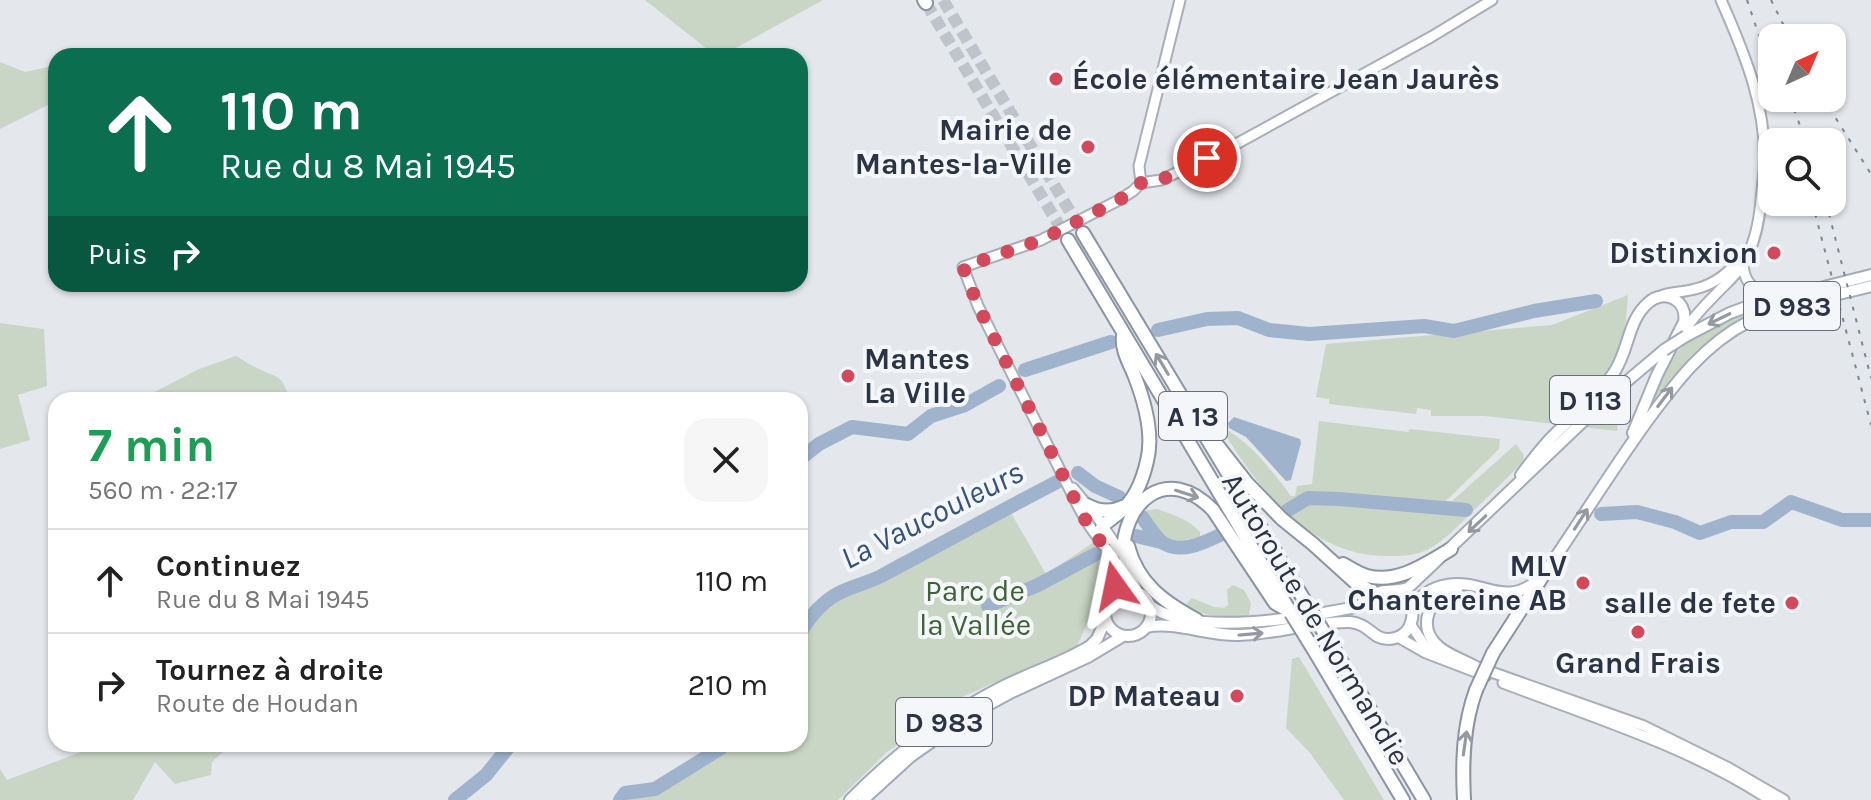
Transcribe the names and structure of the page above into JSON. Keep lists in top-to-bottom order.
{
  "streets": {
    "highway": ["A 13", "Autoroute de Normandie"],
    "main road": ["D 983", "D 113"]
  },
  "crossings": [
    ["D 983", "D 113"]
  ],
  "water": ["La Vaucouleurs"],
  "parks": ["Parc de la Vallée"],
  "places": [
    "École élémentaire Jean Jaurès",
    "Mairie de Mantes-la-Ville",
    "Distinxion",
    "Mantes La Ville",
    "MLV Chantereine AB",
    "salle de fete",
    "Grand Frais",
    "DP Mateau"
  ],
  "north": "top right",
  "page": {
    "turn": ["110 m", "Rue du 8 Mai 1945"],
    "then": "Puis",
    "heading": ["7 min", "560 m · 22:17"],
    "list": [
      {
        "name": "Continuez",
        "note": "Rue du 8 Mai 1945",
        "value": "110 m"
      },
      {
        "name": "Tournez à droite",
        "note": "Route de Houdan",
        "value": "210 m"
      }
    ]
  }
}
